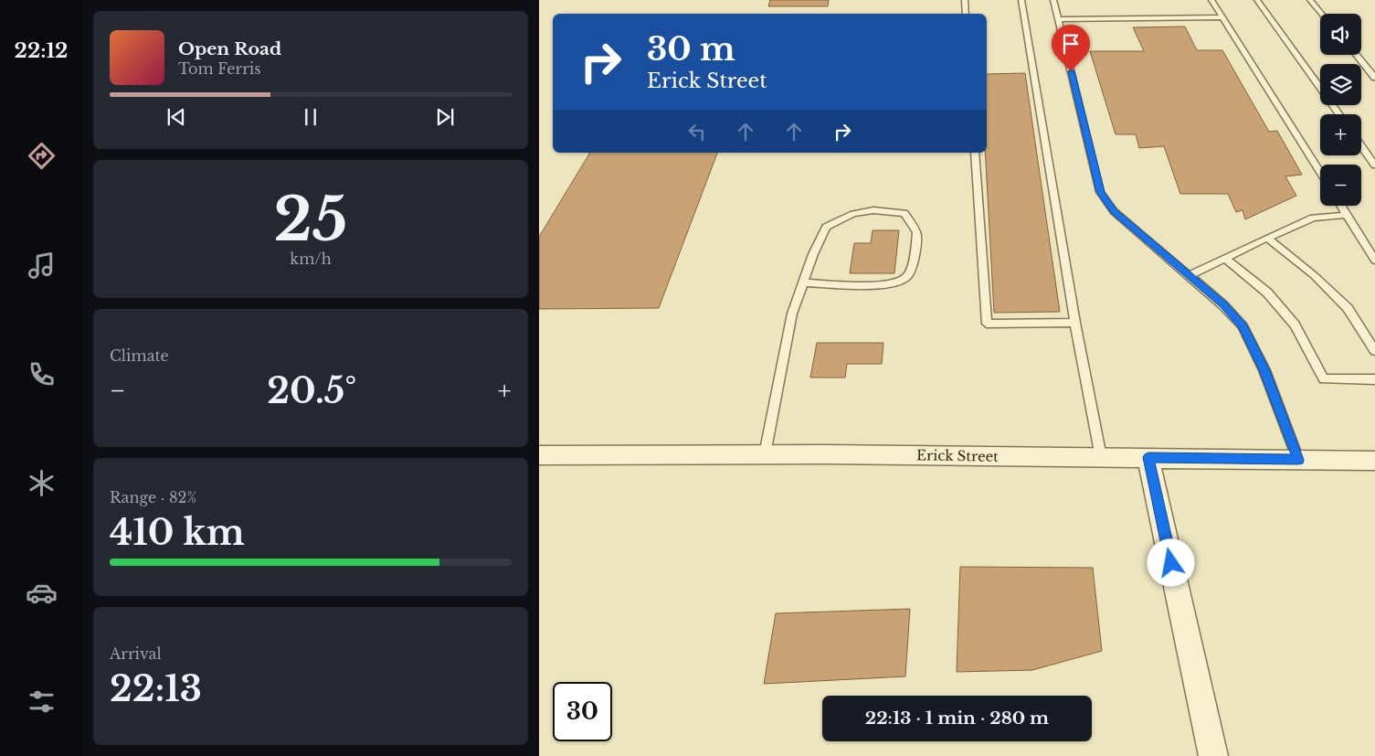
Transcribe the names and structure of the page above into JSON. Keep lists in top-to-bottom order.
{
  "streets": {
    "street": ["Erick Street"]
  },
  "page": {
    "tabs": "22:12",
    "map_buttons": ["+", "−"],
    "turn": ["30 m", "Erick Street"],
    "song": ["Open Road", "Tom Ferris"],
    "tile": [
      ["25", "km/h"],
      "Climate",
      ["Range · 82%", "410 km"],
      ["Arrival", "22:13"]
    ],
    "heat": ["−", "20.5°", "+"],
    "limit": "30",
    "trip": "22:13 · 1 min · 280 m"
  }
}
